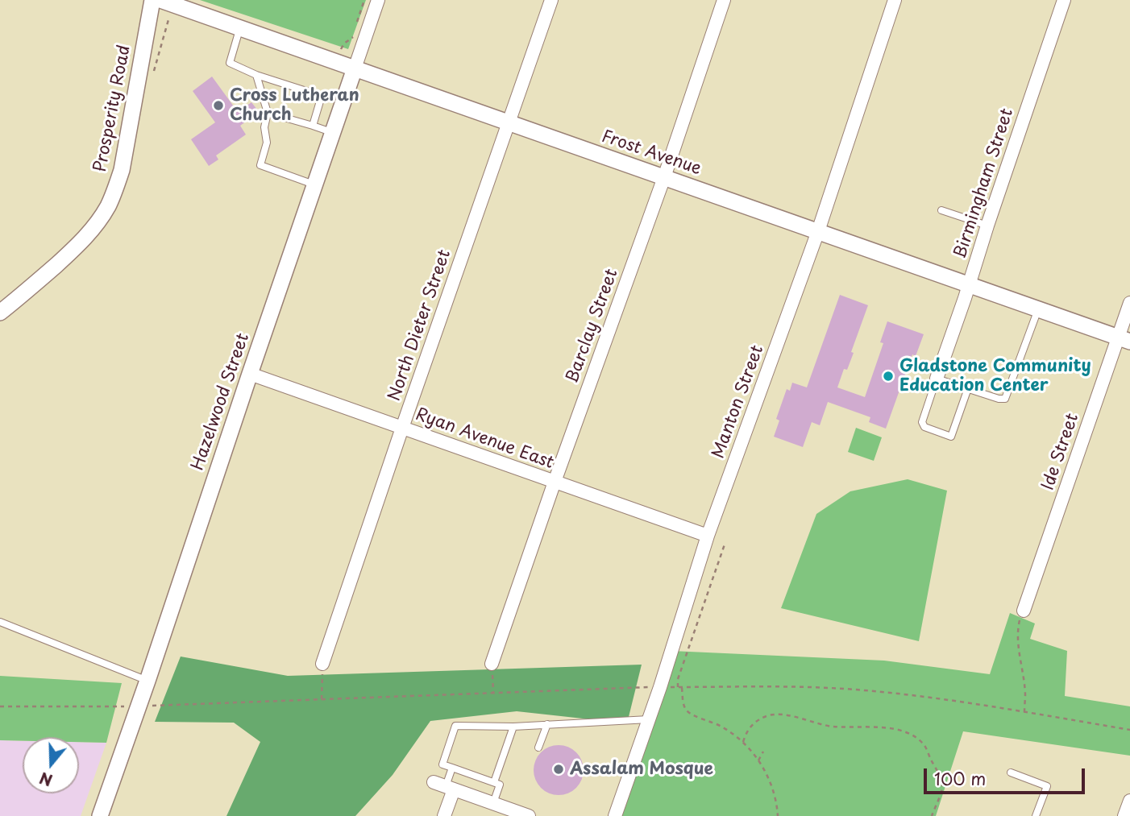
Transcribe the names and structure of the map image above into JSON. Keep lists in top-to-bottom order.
{
  "streets": {
    "street": [
      "Prosperity Road",
      "Frost Avenue",
      "Birmingham Street",
      "North Dieter Street",
      "Barclay Street",
      "Hazelwood Street",
      "Manton Street",
      "Ryan Avenue East",
      "Ide Street"
    ]
  },
  "crossings": [
    ["Frost Avenue", "Birmingham Street"],
    ["Frost Avenue", "North Dieter Street"],
    ["Frost Avenue", "Barclay Street"],
    ["Frost Avenue", "Hazelwood Street"],
    ["Frost Avenue", "Manton Street"],
    ["Frost Avenue", "Ide Street"],
    ["North Dieter Street", "Ryan Avenue East"],
    ["Barclay Street", "Ryan Avenue East"],
    ["Hazelwood Street", "Ryan Avenue East"],
    ["Manton Street", "Ryan Avenue East"]
  ],
  "places": ["Cross Lutheran Church", "Gladstone Community Education Center", "Assalam Mosque"],
  "scale_bar": "100 m",
  "north": "bottom"
}
